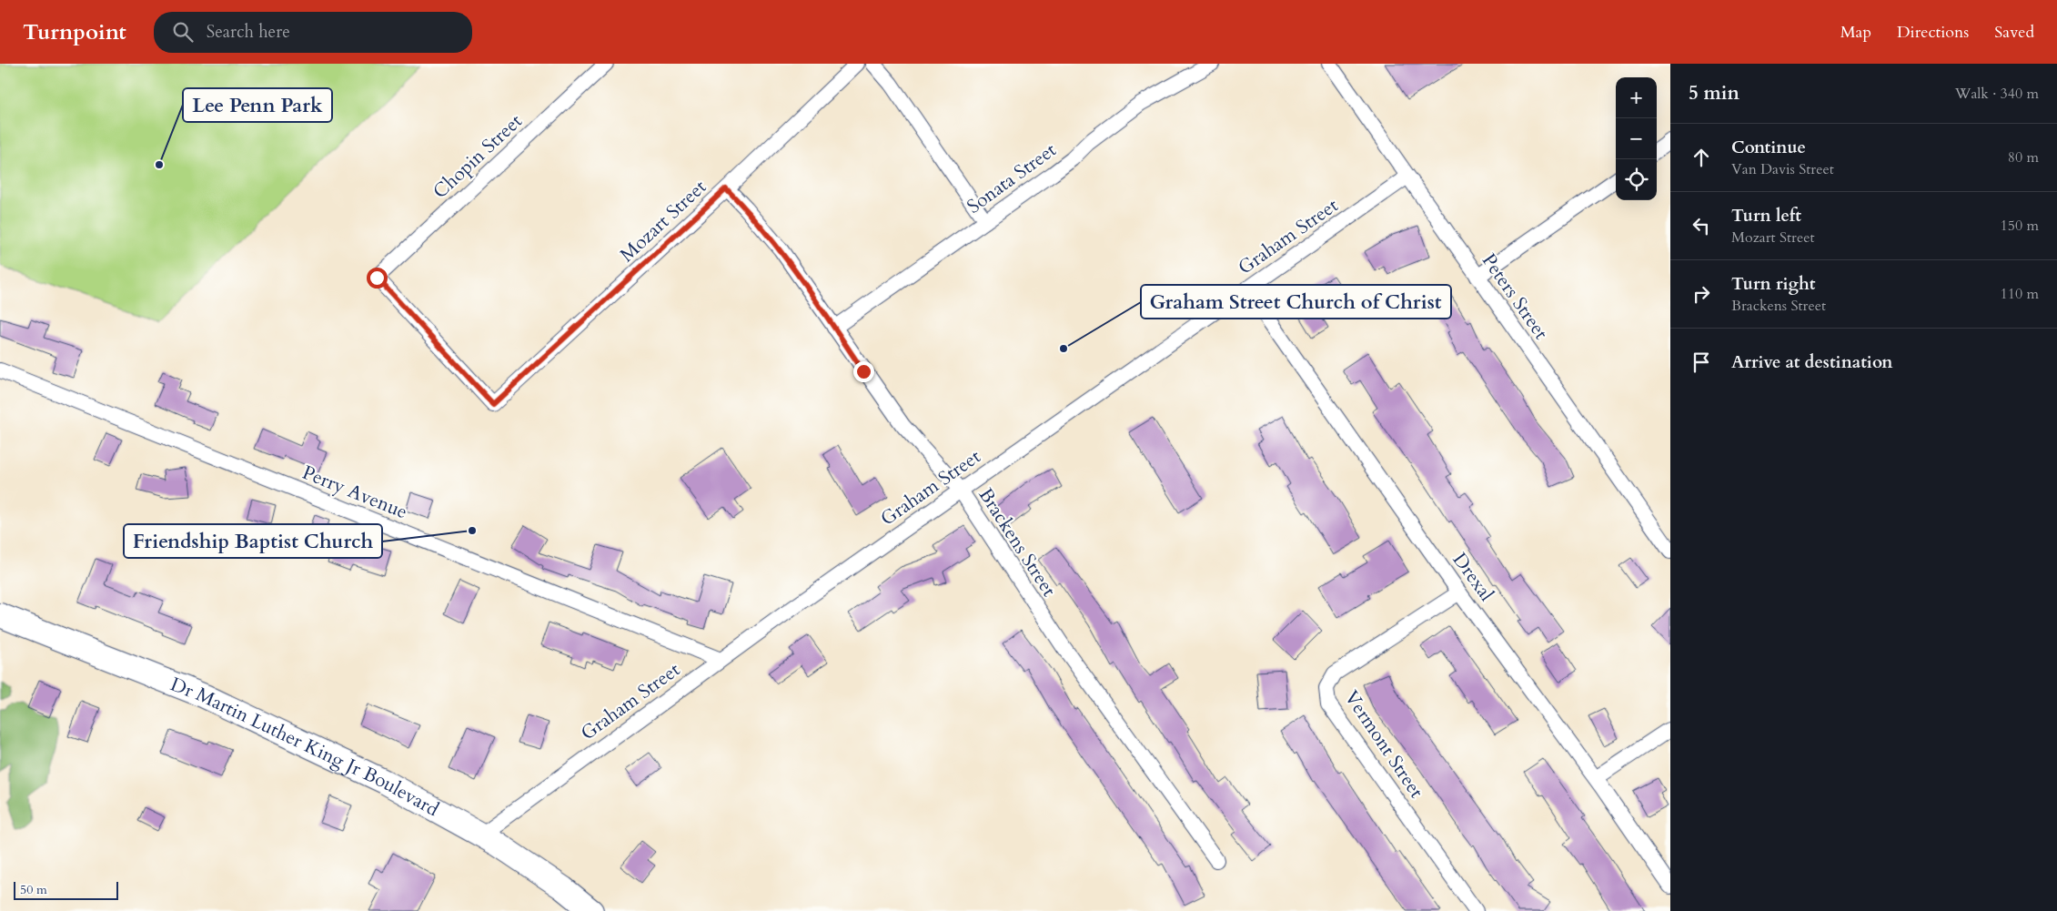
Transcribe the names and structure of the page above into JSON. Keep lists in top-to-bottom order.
{
  "streets": {
    "main road": ["Dr Martin Luther King Jr Boulevard"],
    "street": [
      "Chopin Street",
      "Sonata Street",
      "Mozart Street",
      "Graham Street",
      "Peters Street",
      "Perry Avenue",
      "Brackens Street",
      "Drexal",
      "Vermont Street"
    ]
  },
  "crossings": [
    ["Chopin Street", "Mozart Street"],
    ["Sonata Street", "Brackens Street"],
    ["Mozart Street", "Brackens Street"],
    ["Graham Street", "Peters Street"],
    ["Graham Street", "Perry Avenue"],
    ["Graham Street", "Brackens Street"],
    ["Graham Street", "Drexal"],
    ["Graham Street", "Dr Martin Luther King Jr Boulevard"],
    ["Drexal", "Vermont Street"]
  ],
  "places": ["Lee Penn Park", "Graham Street Church of Christ", "Friendship Baptist Church"],
  "scale_bar": "50 m",
  "page": {
    "header": "Turnpoint",
    "search": "Search here",
    "nav": ["Map", "Directions", "Saved"],
    "heading": ["5 min", "Walk · 340 m"],
    "map_buttons": ["+", "−"],
    "list": [
      ["Continue", "Van Davis Street", "80 m"],
      ["Turn left", "Mozart Street", "150 m"],
      ["Turn right", "Brackens Street", "110 m"],
      "Arrive at destination"
    ],
    "scale": "50 m"
  }
}
